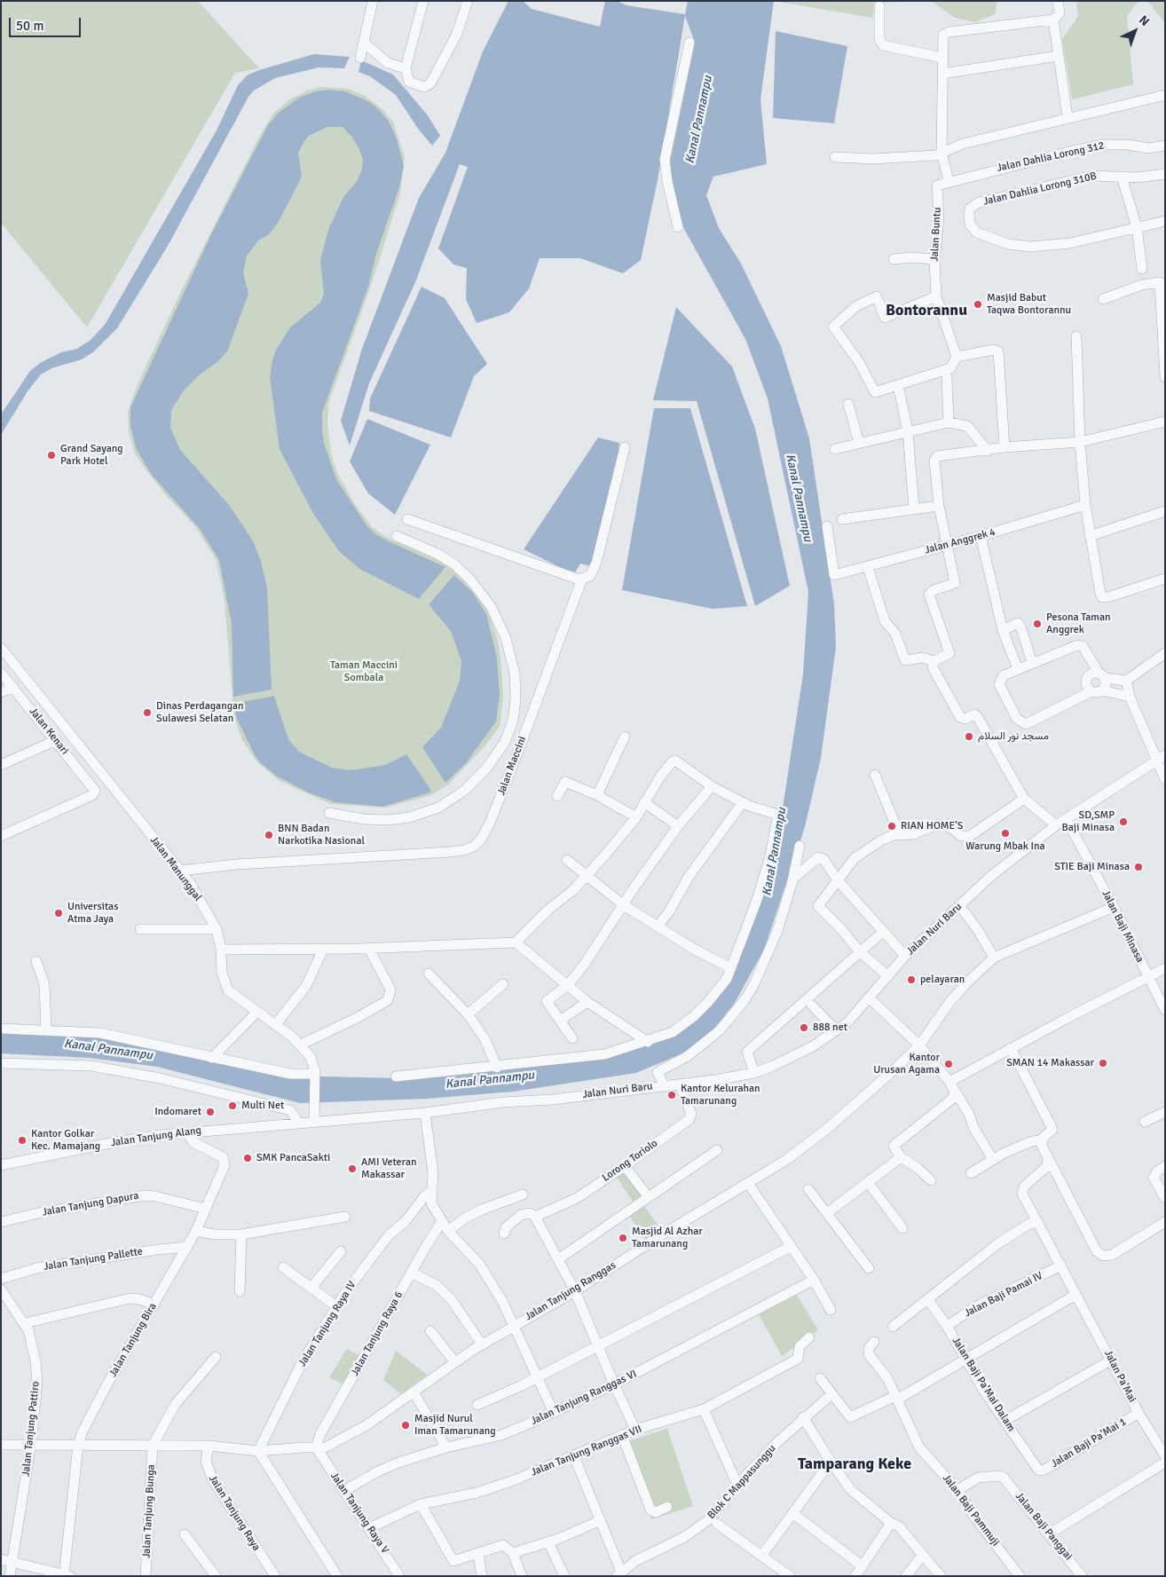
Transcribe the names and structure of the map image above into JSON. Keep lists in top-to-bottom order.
{
  "streets": {
    "street": [
      "Jalan Dahlia Lorong 312",
      "Jalan Dahlia Lorong 310B",
      "Jalan Buntu",
      "Jalan Anggrek 4",
      "Jalan Kenari",
      "Jalan Maccini",
      "Jalan Manunggal",
      "Jalan Baji Minasa",
      "Jalan Nuri Baru",
      "Jalan Tanjung Alang",
      "Lorong Toriolo",
      "Jalan Tanjung Dapura",
      "Jalan Tanjung Pallette",
      "Jalan Tanjung Ranggas",
      "Jalan Baji Pamai IV",
      "Jalan Tanjung Raya IV",
      "Jalan Tanjung Raya 6",
      "Jalan Tanjung Bira",
      "Jalan Pa'Mai",
      "Jalan Baji Pa'Mai Dalam",
      "Jalan Tanjung Ranggas VI",
      "Jalan Tanjung Pattiro",
      "Jalan Baji Pa'Mai 1",
      "Jalan Tanjung Ranggas VII",
      "Blok C Mappasunggu",
      "Jalan Baji Pammuji",
      "Jalan Tanjung Bunga",
      "Jalan Tanjung Raya",
      "Jalan Tanjung Raya V",
      "Jalan Baji Panggai"
    ]
  },
  "crossings": [
    ["Jalan Dahlia Lorong 312", "Jalan Buntu"],
    ["Jalan Maccini", "Jalan Manunggal"],
    ["Jalan Manunggal", "Jalan Nuri Baru"],
    ["Jalan Manunggal", "Jalan Tanjung Alang"],
    ["Jalan Baji Minasa", "Jalan Nuri Baru"],
    ["Jalan Baji Minasa", "Jalan Tanjung Ranggas"],
    ["Jalan Nuri Baru", "Jalan Tanjung Alang"],
    ["Jalan Nuri Baru", "Lorong Toriolo"],
    ["Jalan Tanjung Alang", "Jalan Tanjung Bira"],
    ["Jalan Tanjung Dapura", "Jalan Tanjung Bira"],
    ["Jalan Tanjung Pallette", "Jalan Tanjung Bira"],
    ["Jalan Tanjung Ranggas", "Jalan Tanjung Raya 6"],
    ["Jalan Tanjung Ranggas", "Jalan Tanjung Raya V"],
    ["Jalan Baji Pamai IV", "Jalan Pa'Mai"],
    ["Jalan Baji Pamai IV", "Jalan Baji Pa'Mai Dalam"],
    ["Jalan Tanjung Raya 6", "Jalan Tanjung Raya V"],
    ["Jalan Pa'Mai", "Jalan Baji Pa'Mai 1"],
    ["Jalan Baji Pa'Mai Dalam", "Jalan Baji Pa'Mai 1"],
    ["Jalan Tanjung Ranggas VI", "Jalan Tanjung Raya V"],
    ["Jalan Tanjung Ranggas VII", "Blok C Mappasunggu"],
    ["Jalan Tanjung Ranggas VII", "Jalan Tanjung Raya V"],
    ["Jalan Baji Pammuji", "Jalan Baji Panggai"]
  ],
  "districts": ["Bontorannu", "Tamparang Keke"],
  "water": ["Kanal Pannampu"],
  "parks": ["Taman Maccini Sombala"],
  "places": [
    "Masjid Babut Taqwa Bontorannu",
    "Grand Sayang Park Hotel",
    "Pesona Taman Anggrek",
    "Dinas Perdagangan Sulawesi Selatan",
    "مسجد نور السلام",
    "SD,SMP Baji Minasa",
    "RIAN HOME'S",
    "Warung Mbak Ina",
    "BNN Badan Narkotika Nasional",
    "STIE Baji Minasa",
    "Universitas Atma Jaya",
    "pelayaran",
    "888 net",
    "SMAN 14 Makassar",
    "Kantor Urusan Agama",
    "Kantor Kelurahan Tamarunang",
    "Multi Net",
    "Indomaret",
    "Kantor Golkar Kec. Mamajang",
    "SMK PancaSakti",
    "AMI Veteran Makassar",
    "Masjid Al Azhar Tamarunang",
    "Masjid Nurul Iman Tamarunang"
  ],
  "scale_bar": "50 m",
  "north": "top right"
}
